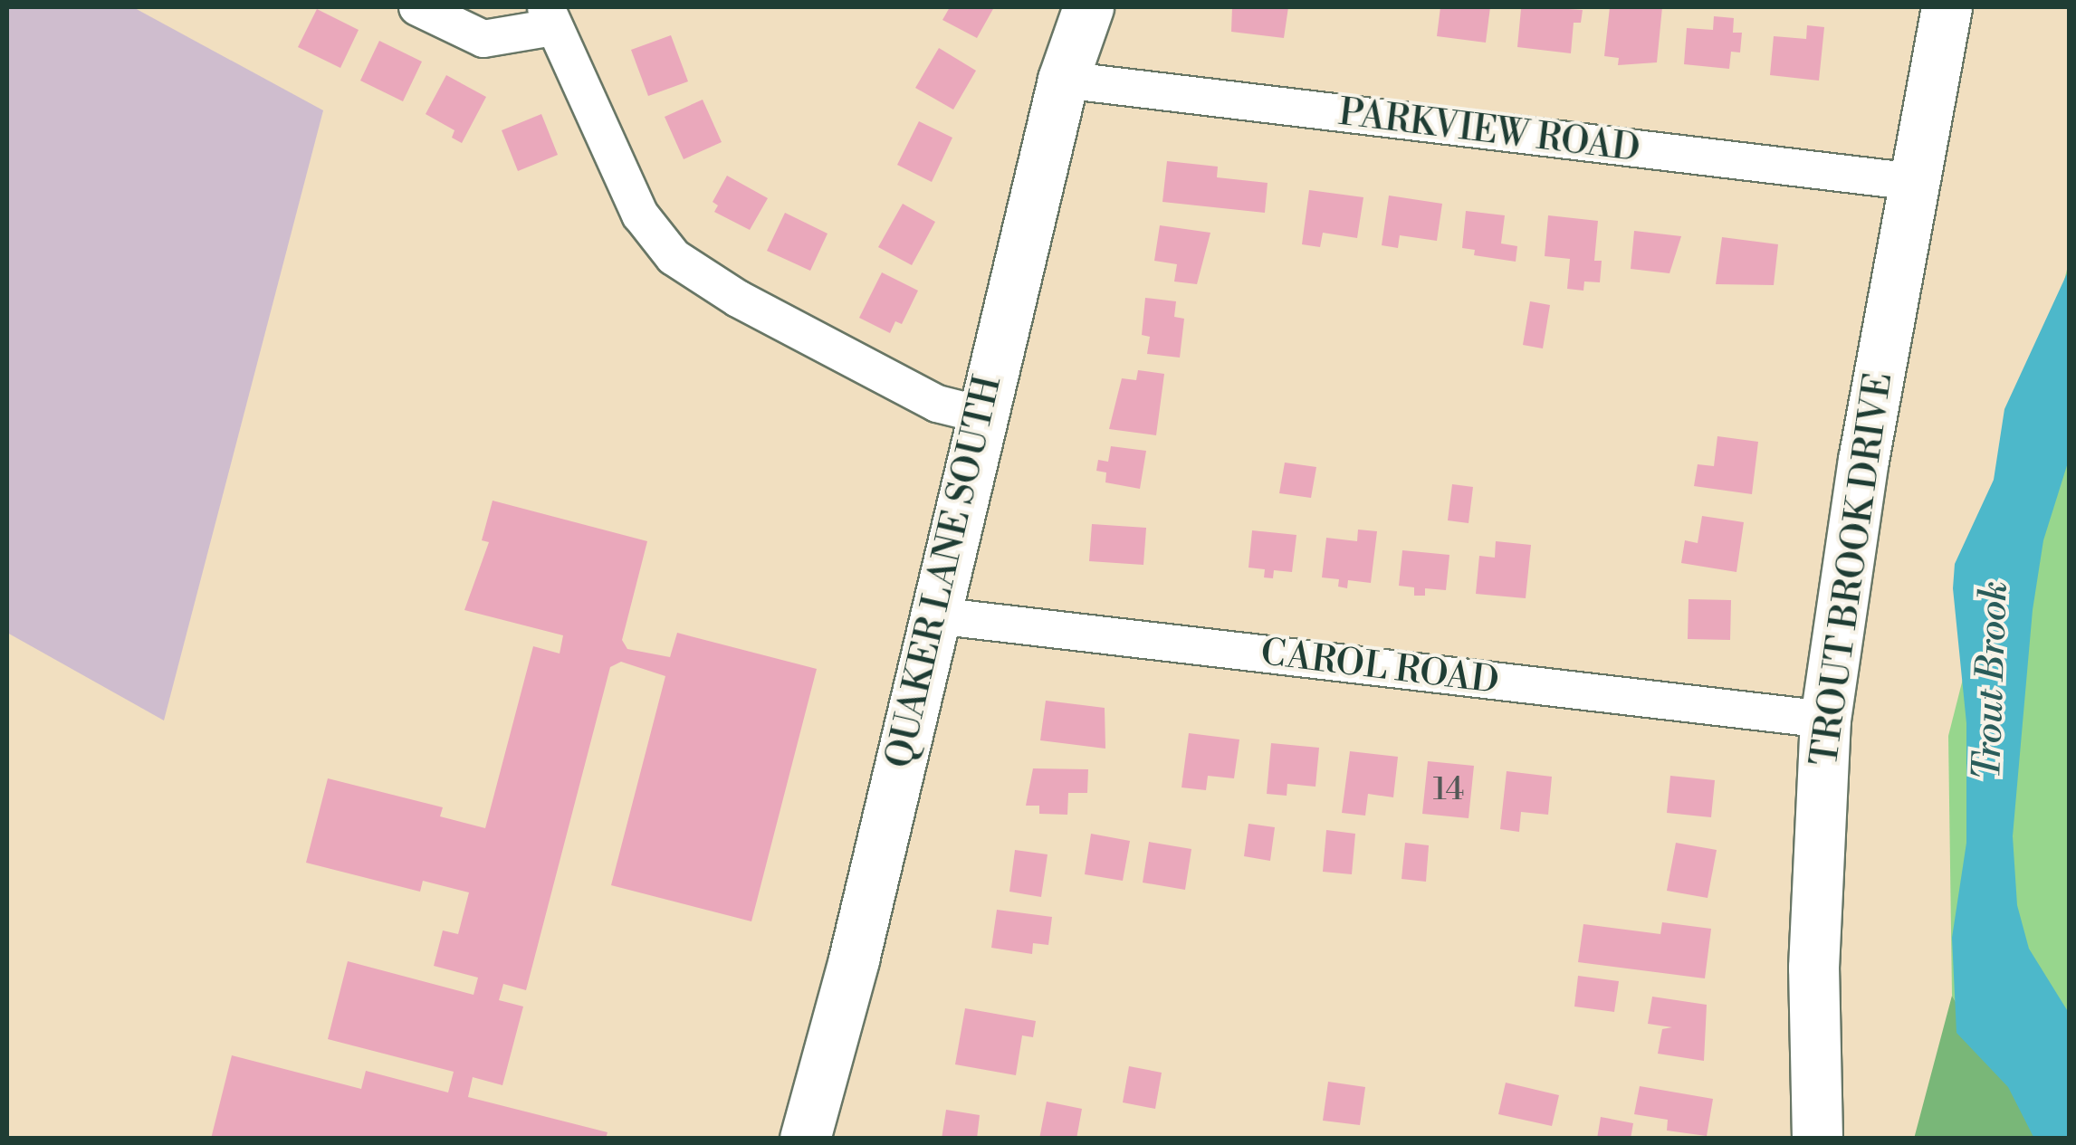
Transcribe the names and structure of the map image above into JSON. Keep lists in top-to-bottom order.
{
  "streets": {
    "main road": ["TROUT BROOK DRIVE", "QUAKER LANE SOUTH"],
    "street": ["PARKVIEW ROAD", "CAROL ROAD"]
  },
  "crossings": [
    ["PARKVIEW ROAD", "TROUT BROOK DRIVE"],
    ["PARKVIEW ROAD", "QUAKER LANE SOUTH"],
    ["TROUT BROOK DRIVE", "CAROL ROAD"],
    ["QUAKER LANE SOUTH", "CAROL ROAD"]
  ],
  "water": ["Trout Brook"],
  "house_numbers": ["14"]
}
